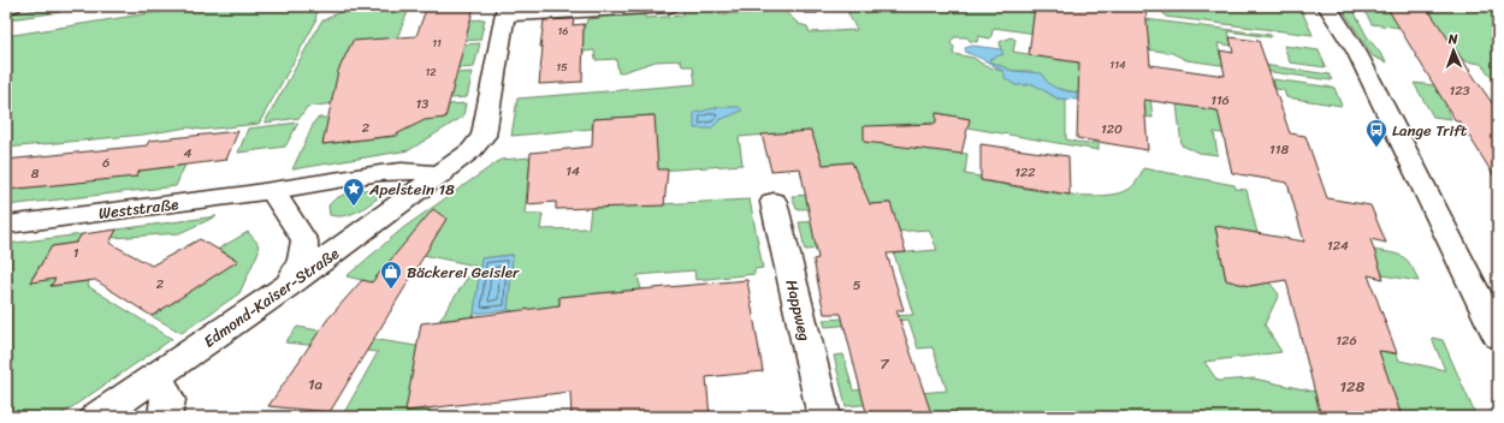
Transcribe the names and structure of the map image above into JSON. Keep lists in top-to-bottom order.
{
  "streets": {
    "street": ["Weststraße", "Edmond-Kaiser-Straße", "Happweg"]
  },
  "crossings": [
    ["Weststraße", "Edmond-Kaiser-Straße"]
  ],
  "places": {
    "bus stop": ["Lange Trift"],
    "place": ["Apelstein 18"],
    "shop": ["Bäckerei Geisler"]
  },
  "house_numbers": [
    "16",
    "11",
    "114",
    "15",
    "12",
    "123",
    "116",
    "13",
    "2",
    "120",
    "118",
    "4",
    "6",
    "14",
    "122",
    "8",
    "124",
    "1",
    "2",
    "5",
    "126",
    "7",
    "1a",
    "128"
  ],
  "north": "top"
}
